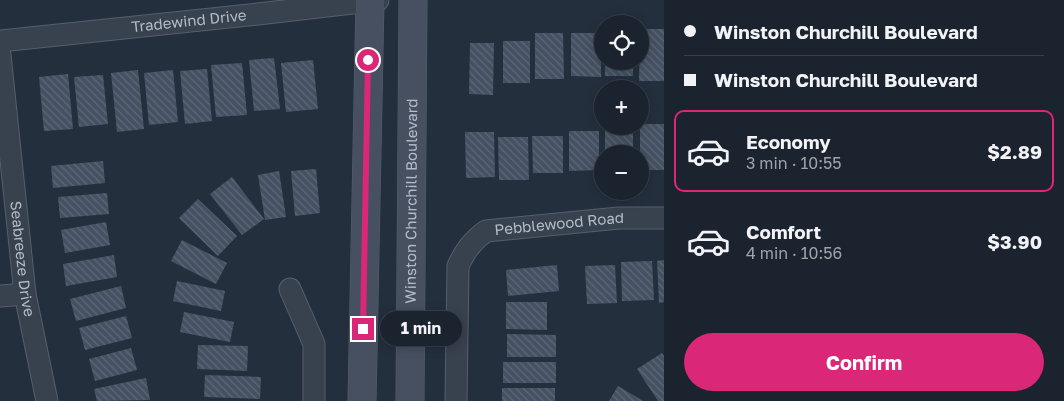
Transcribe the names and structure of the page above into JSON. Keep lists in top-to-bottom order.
{
  "streets": {
    "main road": ["Winston Churchill Boulevard"],
    "street": ["Tradewind Drive", "Pebblewood Road", "Seabreeze Drive"]
  },
  "page": {
    "banner": ["Winston Churchill Boulevard", "Winston Churchill Boulevard"],
    "map_buttons": ["+", "−"],
    "list": [
      {
        "name": "Economy",
        "note": "3 min · 10:55",
        "value": "$2.89"
      },
      {
        "name": "Comfort",
        "note": "4 min · 10:56",
        "value": "$3.90"
      }
    ],
    "bubble": "1 min",
    "buttons": "Confirm"
  }
}
